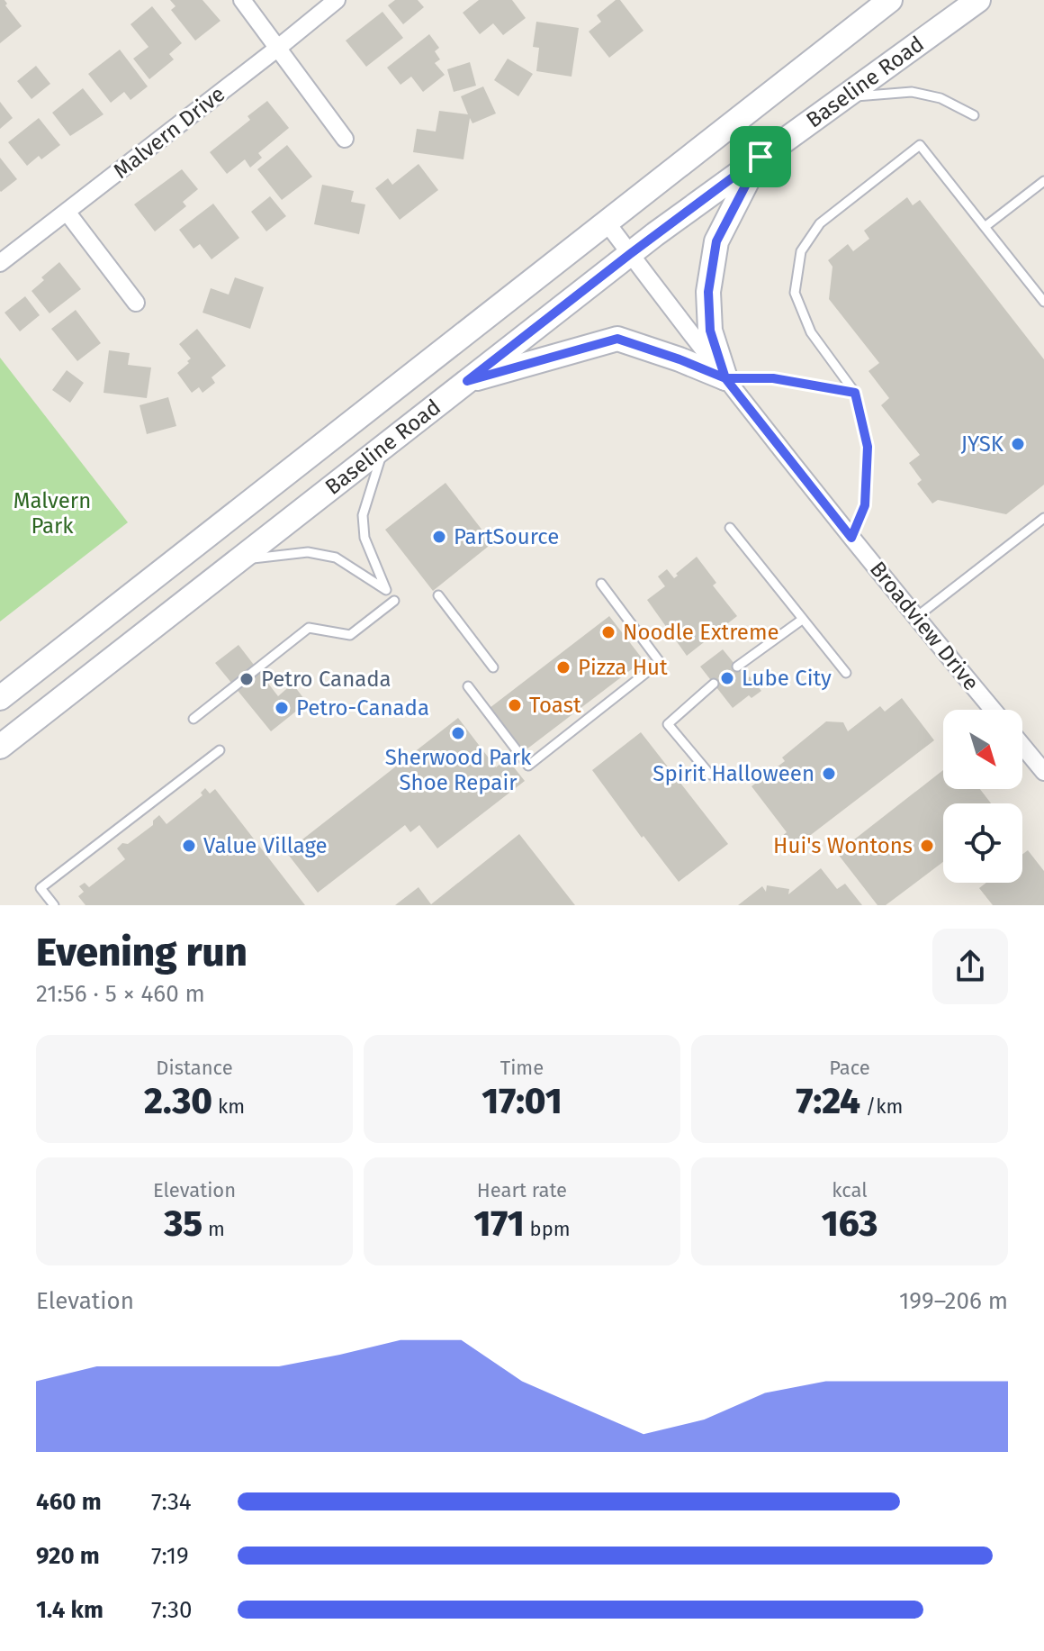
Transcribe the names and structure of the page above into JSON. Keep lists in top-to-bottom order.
{
  "streets": {
    "main road": ["Baseline Road"],
    "street": ["Malvern Drive", "Broadview Drive"]
  },
  "crossings": [
    ["Baseline Road", "Broadview Drive"]
  ],
  "parks": ["Malvern Park"],
  "places": [
    "JYSK",
    "PartSource",
    "Noodle Extreme",
    "Pizza Hut",
    "Lube City",
    "Petro Canada",
    "Toast",
    "Petro-Canada",
    "Sherwood Park Shoe Repair",
    "Spirit Halloween",
    "Value Village",
    "Hui's Wontons"
  ],
  "north": "bottom right",
  "page": {
    "heading": ["Evening run", "21:56 · 5 × 460 m"],
    "stats": [
      ["Distance", "2.30 km"],
      ["Time", "17:01"],
      ["Pace", "7:24 /km"],
      ["Elevation", "35 m"],
      ["Heart rate", "171 bpm"],
      ["kcal", "163"]
    ],
    "chart": ["Elevation", "199–206 m"],
    "list": [
      {
        "name": "460 m",
        "note": "7:34"
      },
      {
        "name": "920 m",
        "note": "7:19"
      },
      {
        "name": "1.4 km",
        "note": "7:30"
      }
    ]
  }
}
